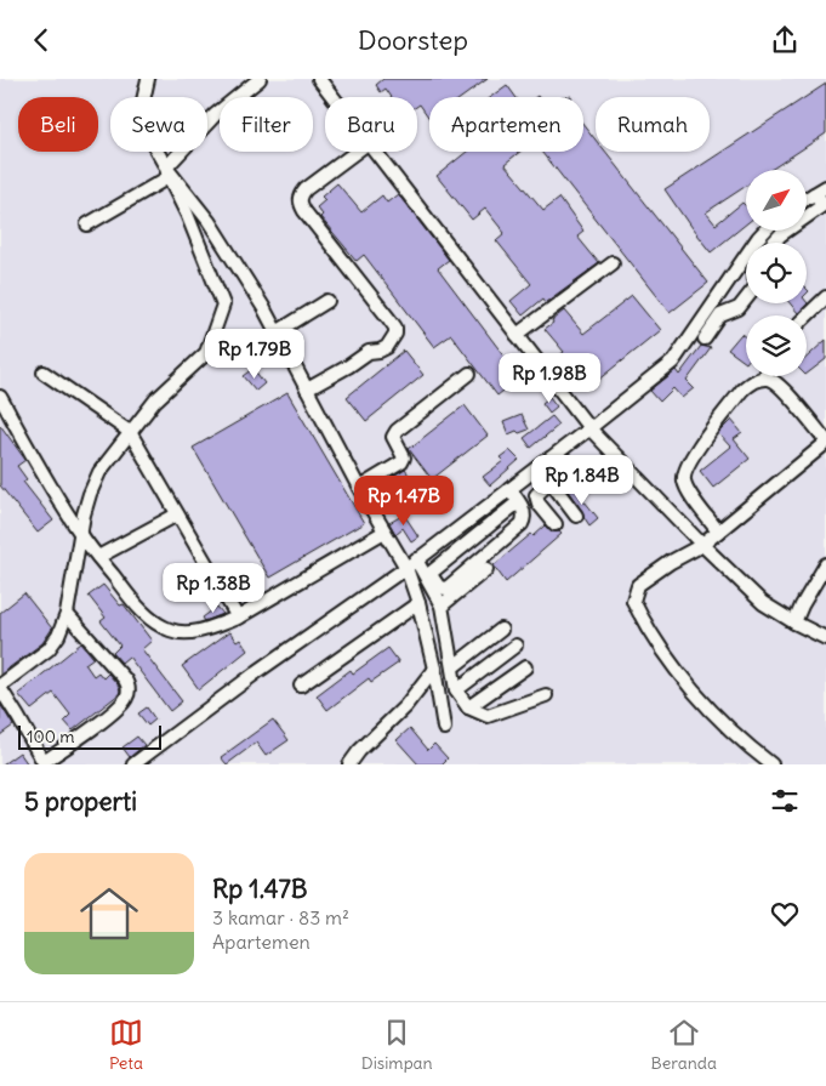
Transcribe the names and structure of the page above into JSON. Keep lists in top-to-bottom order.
{
  "scale_bar": "100 m",
  "north": "top right",
  "page": {
    "header": "Doorstep",
    "chip": [
      "Beli",
      "Sewa",
      "Filter",
      "Baru",
      "Apartemen",
      "Rumah"
    ],
    "price": [
      "Rp 1.79B",
      "Rp 1.98B",
      "Rp 1.84B",
      "Rp 1.47B",
      "Rp 1.38B"
    ],
    "scale": "100 m",
    "heading": "5 properti",
    "list": [
      {
        "name": "Rp 1.47B",
        "note": "3 kamar · 83 m² · Apartemen"
      }
    ],
    "tabs": ["Peta", "Disimpan", "Beranda"]
  }
}
